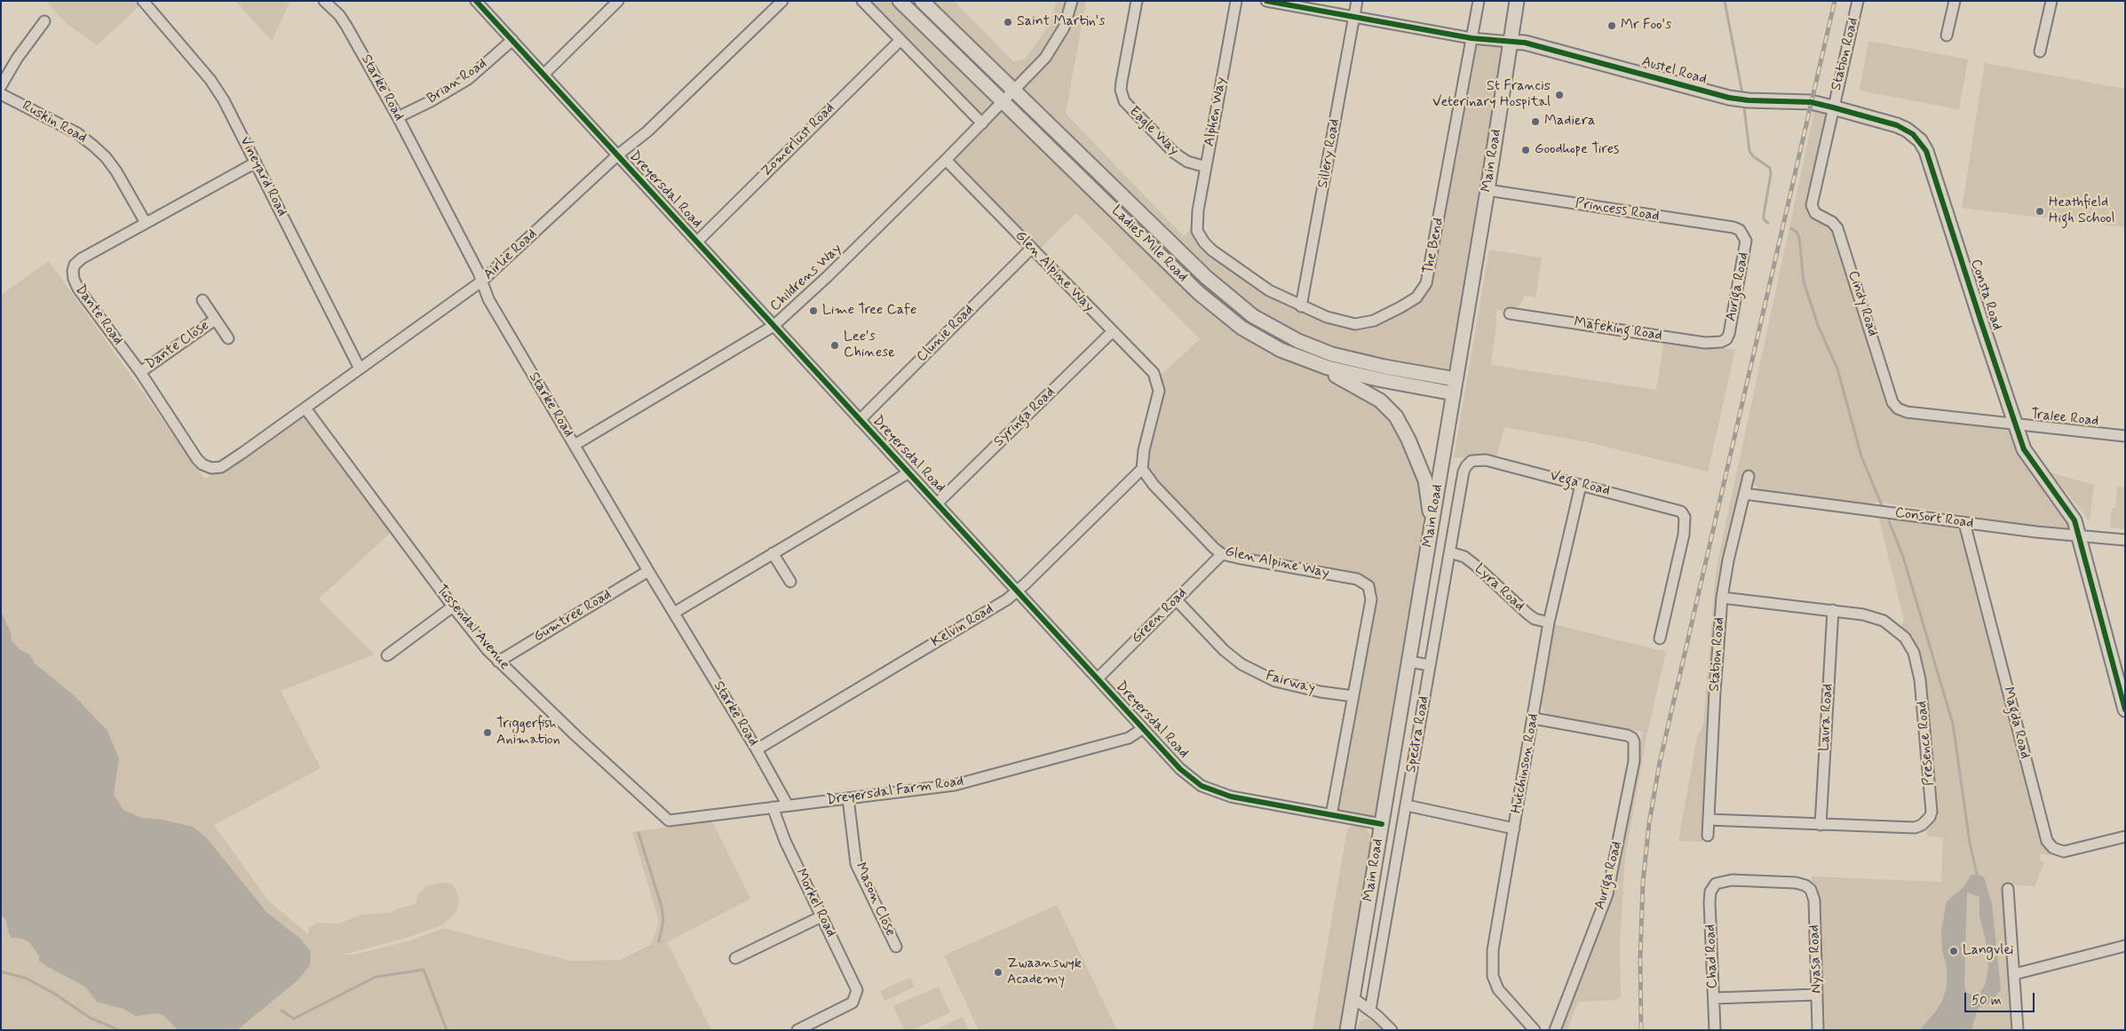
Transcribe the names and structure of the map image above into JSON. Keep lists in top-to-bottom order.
{
  "streets": {
    "main road": [
      "Austel Road",
      "Main Road",
      "Ladies Mile Road",
      "Consta Road"
    ],
    "street": [
      "Station Road",
      "Brian Road",
      "Starke Road",
      "Alphen Way",
      "Ruskin Road",
      "Eagle Way",
      "Zomerlust Road",
      "Sillery Road",
      "Vineyard Road",
      "Dreyersdal Road",
      "Princess Road",
      "The Bend",
      "Airlie Road",
      "Glen Alpine Way",
      "Childrens Way",
      "Auriga Road",
      "Cindy Road",
      "Dante Road",
      "Mafeking Road",
      "Clunie Road",
      "Dante Close",
      "Syringa Road",
      "Tralee Road",
      "Vega Road",
      "Consort Road",
      "Lyra Road",
      "Gumtree Road",
      "Green Road",
      "Kelvin Road",
      "Tussendal Avenue",
      "Fairway",
      "Laura Road",
      "Magda Road",
      "Spectra Road",
      "Presence Road",
      "Hutchinson Road",
      "Dreyersdal Farm Road",
      "Mason Close",
      "Morkel Road",
      "Chad Road",
      "Nyasa Road"
    ]
  },
  "crossings": [
    ["Station Road", "Austel Road"],
    ["Station Road", "Consta Road"],
    ["Station Road", "Cindy Road"],
    ["Station Road", "Consort Road"],
    ["Station Road", "Presence Road"],
    ["Austel Road", "Main Road"],
    ["Austel Road", "Consta Road"],
    ["Brian Road", "Starke Road"],
    ["Brian Road", "Dreyersdal Road"],
    ["Starke Road", "Airlie Road"],
    ["Starke Road", "Childrens Way"],
    ["Starke Road", "Gumtree Road"],
    ["Starke Road", "Kelvin Road"],
    ["Starke Road", "Dreyersdal Farm Road"],
    ["Alphen Way", "Eagle Way"],
    ["Alphen Way", "The Bend"],
    ["Ruskin Road", "Dante Road"],
    ["Zomerlust Road", "Dreyersdal Road"],
    ["Sillery Road", "The Bend"],
    ["Main Road", "Dreyersdal Road"],
    ["Main Road", "Princess Road"],
    ["Main Road", "Ladies Mile Road"],
    ["Vineyard Road", "Airlie Road"],
    ["Vineyard Road", "Dante Road"],
    ["Dreyersdal Road", "Airlie Road"],
    ["Dreyersdal Road", "Glen Alpine Way"],
    ["Dreyersdal Road", "Childrens Way"],
    ["Dreyersdal Road", "Clunie Road"],
    ["Dreyersdal Road", "Syringa Road"],
    ["Dreyersdal Road", "Green Road"],
    ["Dreyersdal Road", "Kelvin Road"],
    ["Dreyersdal Road", "Dreyersdal Farm Road"],
    ["Princess Road", "Auriga Road"],
    ["Ladies Mile Road", "Childrens Way"],
    ["Airlie Road", "Dante Road"],
    ["Airlie Road", "Tussendal Avenue"],
    ["Glen Alpine Way", "Childrens Way"],
    ["Glen Alpine Way", "Clunie Road"],
    ["Glen Alpine Way", "Syringa Road"],
    ["Glen Alpine Way", "Green Road"],
    ["Glen Alpine Way", "Kelvin Road"],
    ["Glen Alpine Way", "Fairway"],
    ["Auriga Road", "Mafeking Road"],
    ["Auriga Road", "Hutchinson Road"],
    ["Consta Road", "Tralee Road"],
    ["Consta Road", "Consort Road"],
    ["Cindy Road", "Tralee Road"],
    ["Dante Road", "Dante Close"],
    ["Vega Road", "Spectra Road"],
    ["Vega Road", "Hutchinson Road"],
    ["Consort Road", "Magda Road"],
    ["Lyra Road", "Spectra Road"],
    ["Lyra Road", "Hutchinson Road"],
    ["Gumtree Road", "Tussendal Avenue"],
    ["Green Road", "Fairway"],
    ["Tussendal Avenue", "Dreyersdal Farm Road"],
    ["Laura Road", "Presence Road"],
    ["Dreyersdal Farm Road", "Mason Close"],
    ["Dreyersdal Farm Road", "Morkel Road"],
    ["Chad Road", "Nyasa Road"]
  ],
  "places": [
    "Saint Martin's",
    "Mr Foo's",
    "St Francis Veterinary Hospital",
    "Madiera",
    "Goodhope Tires",
    "Heathfield High School",
    "Lime Tree Cafe",
    "Lee's Chinese",
    "Triggerfish Animation",
    "Langvlei",
    "Zwaanswyk Academy"
  ],
  "scale_bar": "50 m"
}
